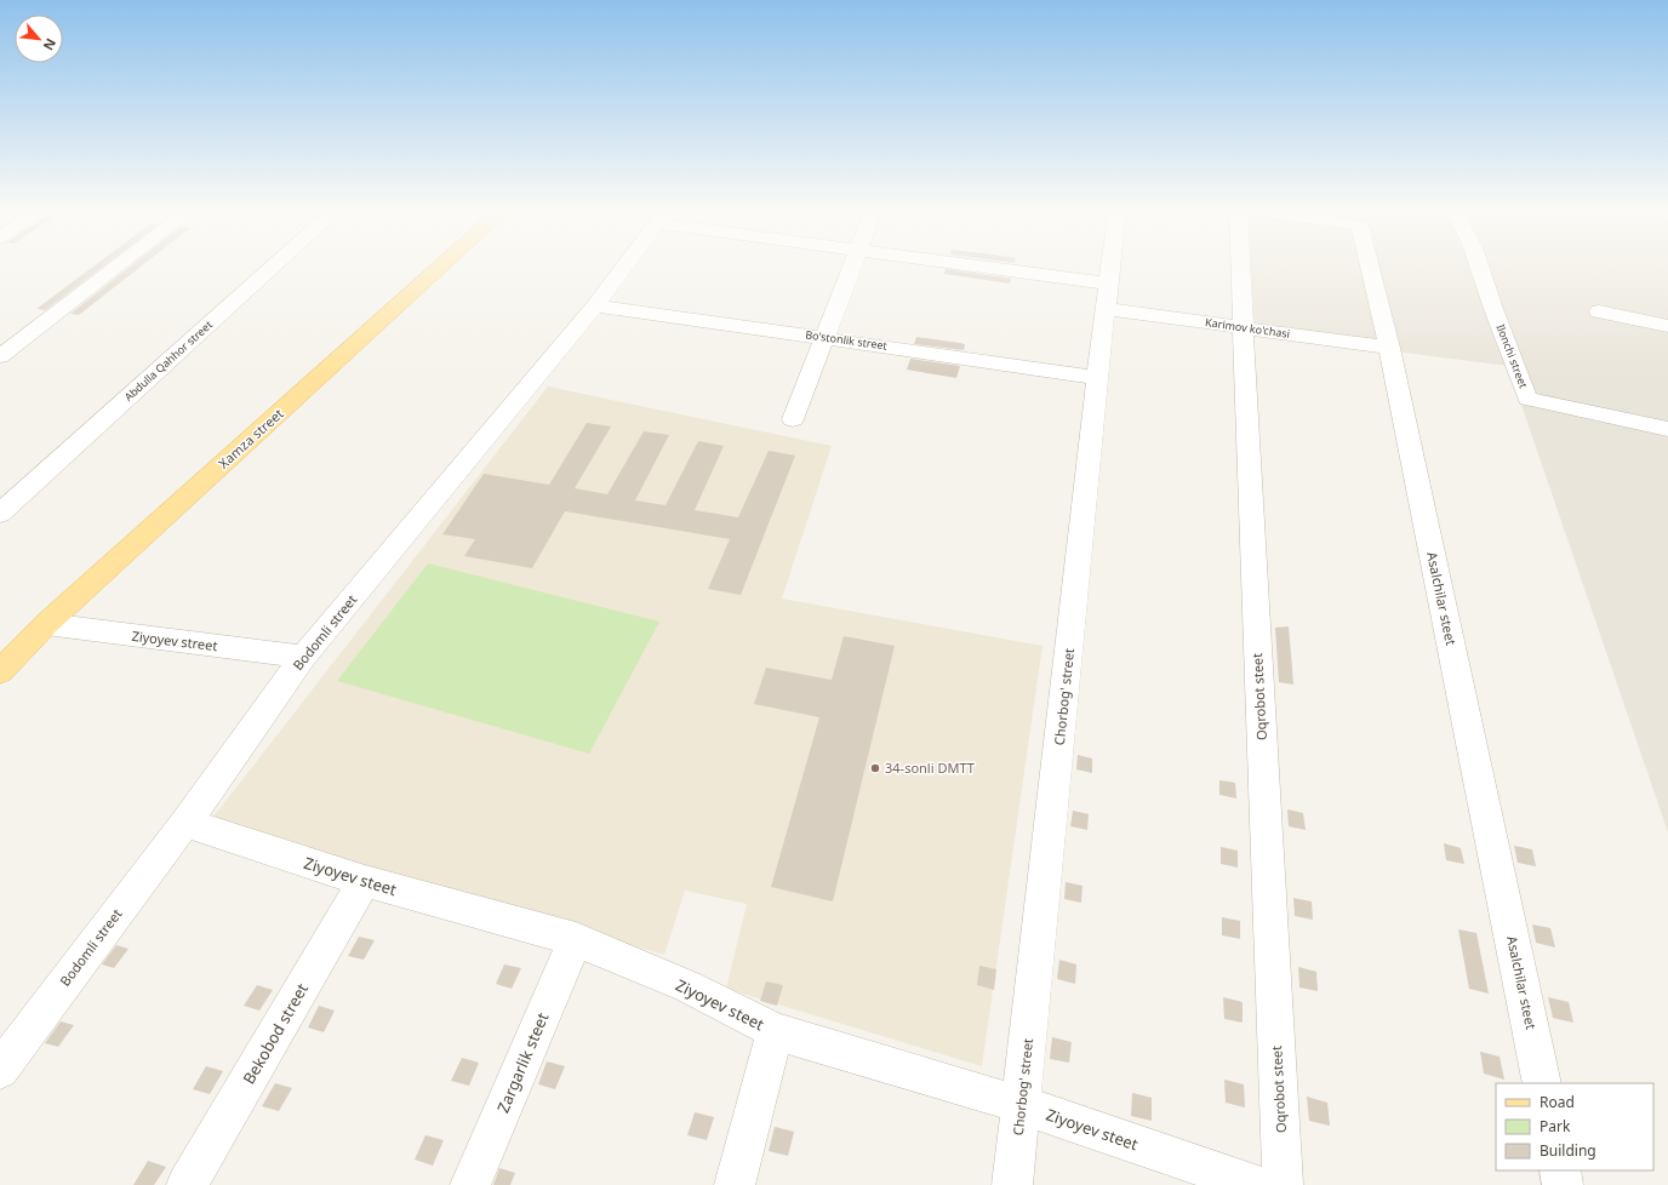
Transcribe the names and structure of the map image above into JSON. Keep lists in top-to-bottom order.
{
  "streets": {
    "main road": ["Xamza street"],
    "street": [
      "Karimov ko'chasi",
      "Bo'stonlik street",
      "Ilonchi street",
      "Abdulla Qahhor street",
      "Asalchilar steet",
      "Bodomli street",
      "Ziyoyev street",
      "Chorbog' street",
      "Oqrobot steet",
      "Ziyoyev steet",
      "Bekobod street",
      "Zargarlik steet"
    ]
  },
  "crossings": [
    ["Karimov ko'chasi", "Asalchilar steet"],
    ["Karimov ko'chasi", "Chorbog' street"],
    ["Karimov ko'chasi", "Oqrobot steet"],
    ["Bo'stonlik street", "Bodomli street"],
    ["Bo'stonlik street", "Chorbog' street"],
    ["Xamza street", "Ziyoyev street"],
    ["Bodomli street", "Ziyoyev street"],
    ["Bodomli street", "Ziyoyev steet"],
    ["Chorbog' street", "Ziyoyev steet"],
    ["Ziyoyev steet", "Bekobod street"],
    ["Ziyoyev steet", "Zargarlik steet"]
  ],
  "places": ["34-sonli DMTT"],
  "legend": ["Road", "Park", "Building"],
  "north": "bottom right"
}
